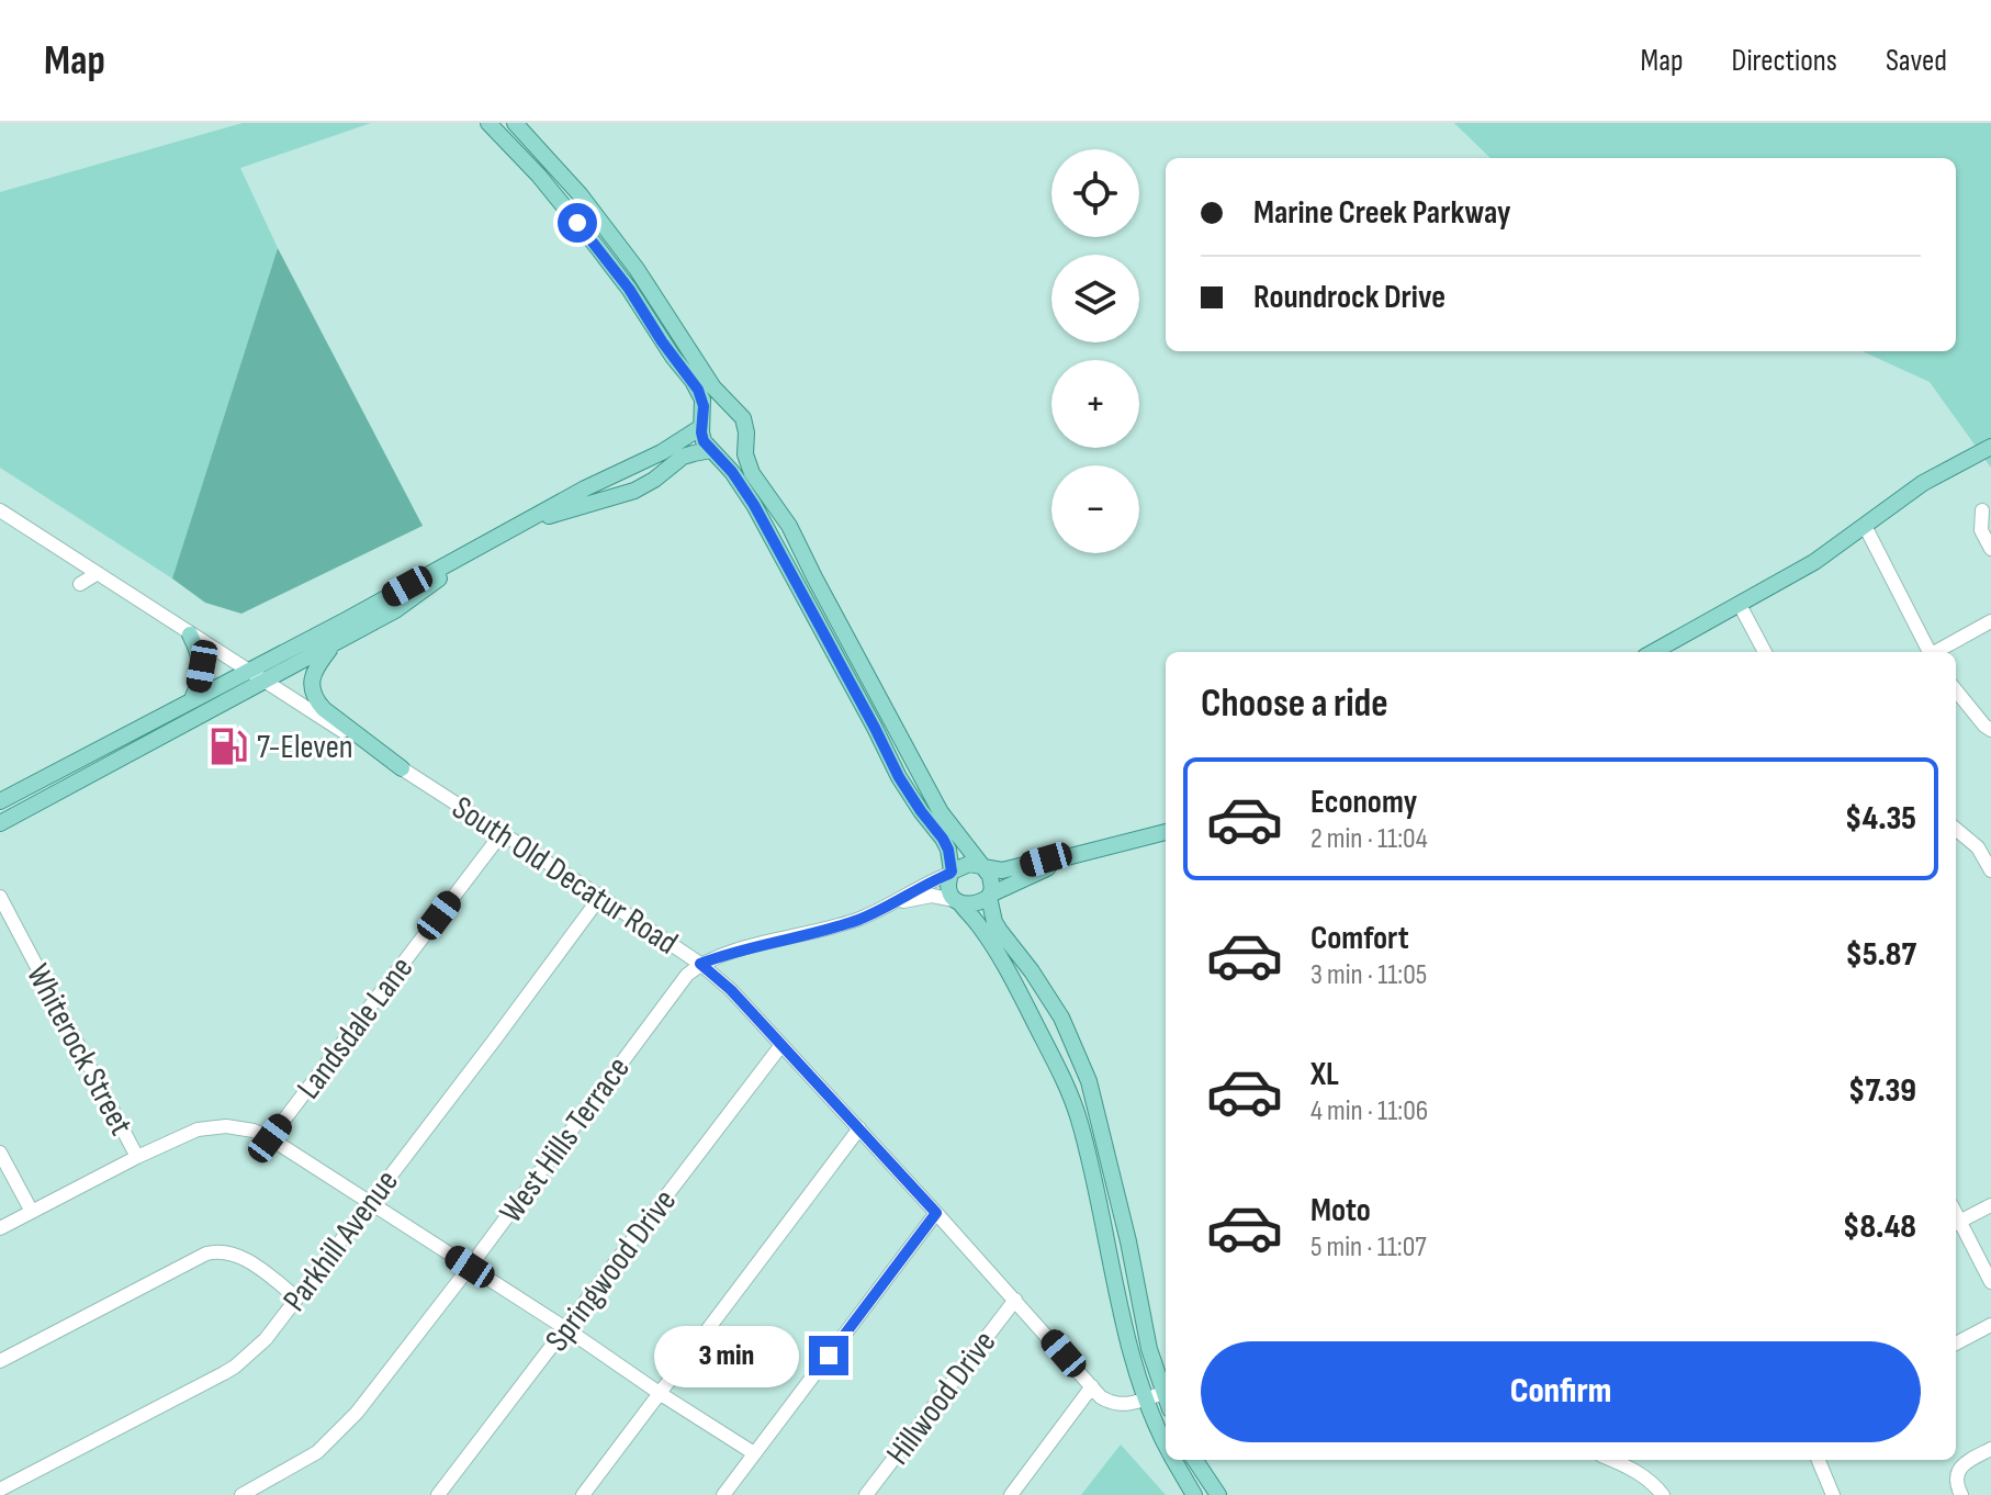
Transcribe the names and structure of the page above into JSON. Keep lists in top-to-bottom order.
{
  "streets": {
    "street": [
      "South Old Decatur Road",
      "Landsdale Lane",
      "Whiterock Street",
      "West Hills Terrace",
      "Parkhill Avenue",
      "Springwood Drive",
      "Hillwood Drive"
    ]
  },
  "crossings": [
    ["South Old Decatur Road", "Landsdale Lane"],
    ["South Old Decatur Road", "West Hills Terrace"],
    ["South Old Decatur Road", "Parkhill Avenue"],
    ["South Old Decatur Road", "Springwood Drive"],
    ["South Old Decatur Road", "Hillwood Drive"]
  ],
  "places": {
    "fuel station": ["7-Eleven"]
  },
  "page": {
    "header": "Map",
    "nav": ["Map", "Directions", "Saved"],
    "map_buttons": ["+", "−"],
    "banner": ["Marine Creek Parkway", "Roundrock Drive"],
    "heading": "Choose a ride",
    "list": [
      {
        "name": "Economy",
        "note": "2 min · 11:04",
        "value": "$4.35"
      },
      {
        "name": "Comfort",
        "note": "3 min · 11:05",
        "value": "$5.87"
      },
      {
        "name": "XL",
        "note": "4 min · 11:06",
        "value": "$7.39"
      },
      {
        "name": "Moto",
        "note": "5 min · 11:07",
        "value": "$8.48"
      }
    ],
    "buttons": "Confirm",
    "bubble": "3 min"
  }
}
